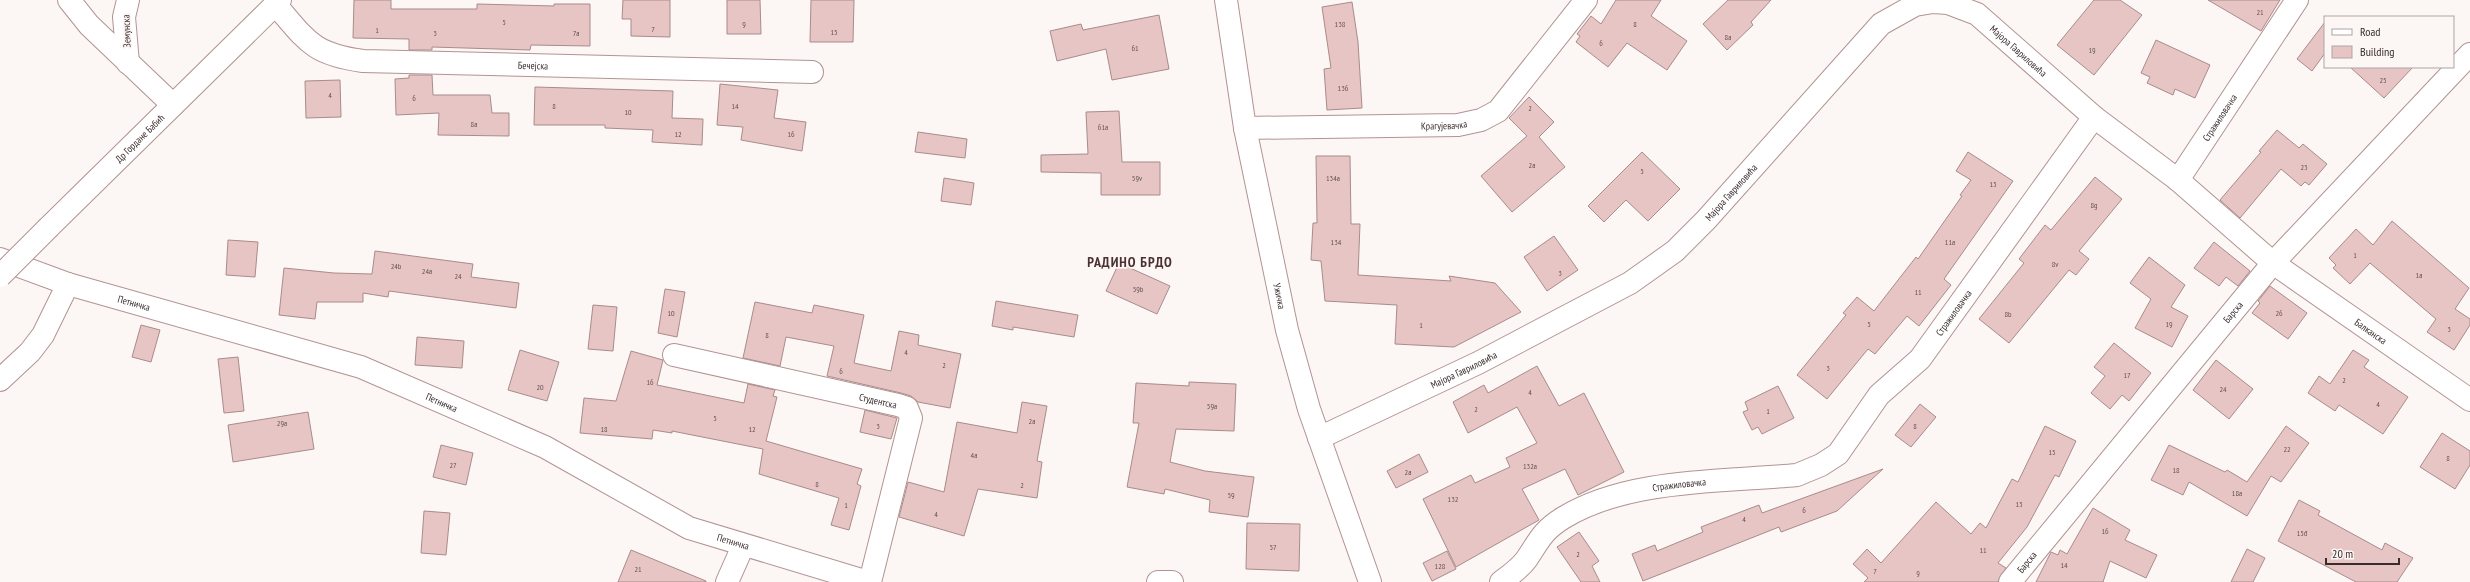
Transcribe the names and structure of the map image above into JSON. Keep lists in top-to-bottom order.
{
  "streets": {
    "street": [
      "Земунска",
      "Мајора Гавриловића",
      "Бечејска",
      "Стражиловачка",
      "Крагујевачка",
      "Др Гордане Бабић",
      "Ужичка",
      "Петничка",
      "Барска",
      "Балканска",
      "Студентска"
    ]
  },
  "crossings": [
    ["Мајора Гавриловића", "Стражиловачка"],
    ["Мајора Гавриловића", "Ужичка"],
    ["Бечејска", "Др Гордане Бабић"],
    ["Стражиловачка", "Балканска"],
    ["Крагујевачка", "Ужичка"],
    ["Петничка", "Студентска"],
    ["Барска", "Балканска"]
  ],
  "districts": ["РАДИНО БРДО"],
  "house_numbers": [
    "21",
    "5",
    "9",
    "138",
    "8",
    "7",
    "1",
    "15",
    "3",
    "7a",
    "8a",
    "6",
    "61",
    "19",
    "25",
    "136",
    "4",
    "6",
    "8",
    "14",
    "2",
    "10",
    "8a",
    "61a",
    "12",
    "16",
    "2a",
    "23",
    "5",
    "59v",
    "134a",
    "13",
    "8g",
    "134",
    "11a",
    "1",
    "8v",
    "24b",
    "24a",
    "3",
    "1a",
    "24",
    "59b",
    "11",
    "10",
    "26",
    "8b",
    "5",
    "19",
    "1",
    "3",
    "8",
    "4",
    "2",
    "3",
    "6",
    "17",
    "2",
    "16",
    "20",
    "24",
    "4",
    "4",
    "59a",
    "2",
    "1",
    "5",
    "2a",
    "29a",
    "3",
    "8",
    "18",
    "12",
    "22",
    "15",
    "4a",
    "8",
    "27",
    "132a",
    "18",
    "2a",
    "8",
    "2",
    "18a",
    "59",
    "132",
    "13",
    "1",
    "6",
    "4",
    "4",
    "16",
    "15đ",
    "57",
    "11",
    "2",
    "14",
    "128",
    "21",
    "7",
    "9"
  ],
  "legend": ["Road", "Building"],
  "scale_bar": "20 m"
}
